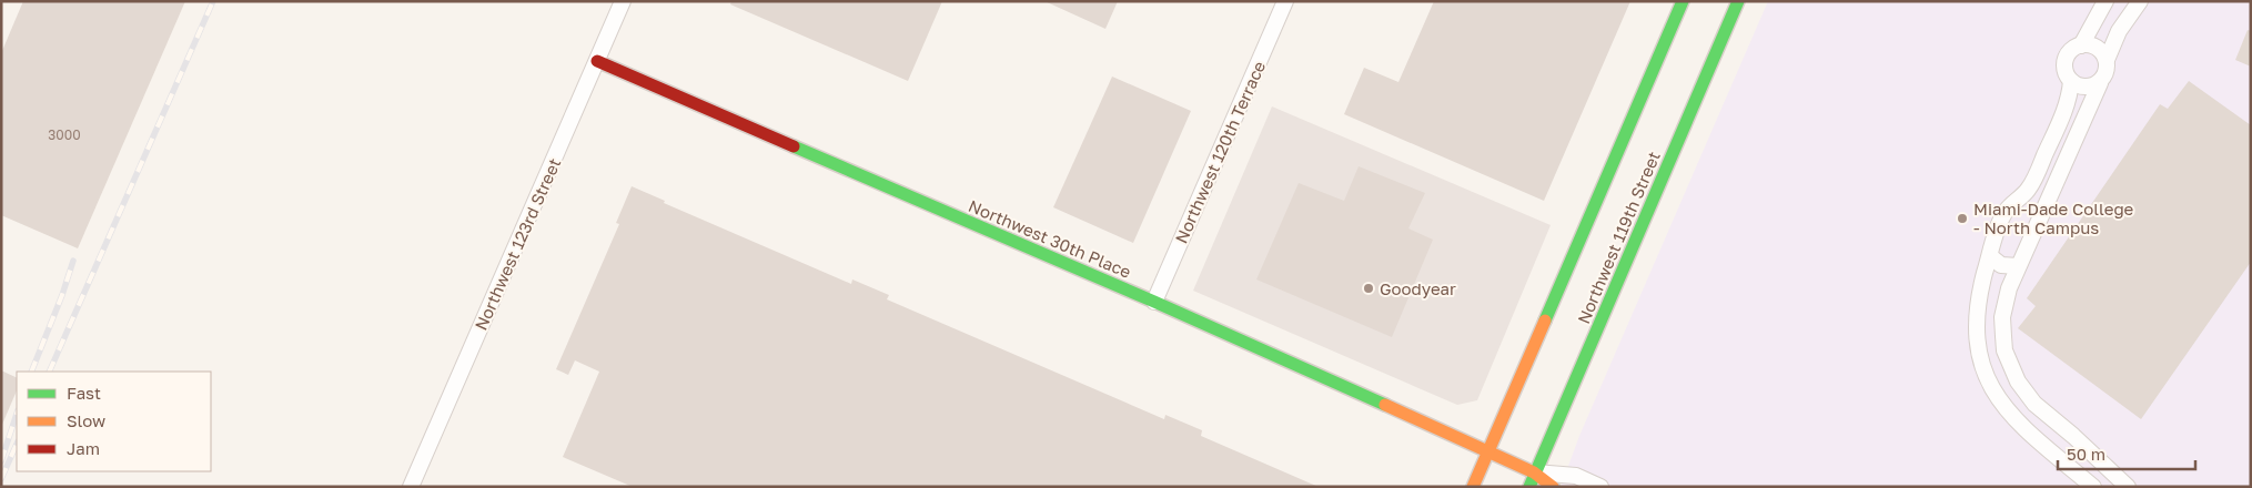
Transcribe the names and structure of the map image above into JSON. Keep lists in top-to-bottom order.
{
  "streets": {
    "main road": ["Northwest 119th Street", "Northwest 30th Place"],
    "street": ["Northwest 120th Terrace", "Northwest 123rd Street"]
  },
  "crossings": [
    ["Northwest 120th Terrace", "Northwest 30th Place"],
    ["Northwest 119th Street", "Northwest 30th Place"],
    ["Northwest 30th Place", "Northwest 123rd Street"]
  ],
  "places": ["Miami-Dade College - North Campus", "Goodyear"],
  "house_numbers": ["3000"],
  "legend": ["Fast", "Slow", "Jam"],
  "scale_bar": "50 m"
}
